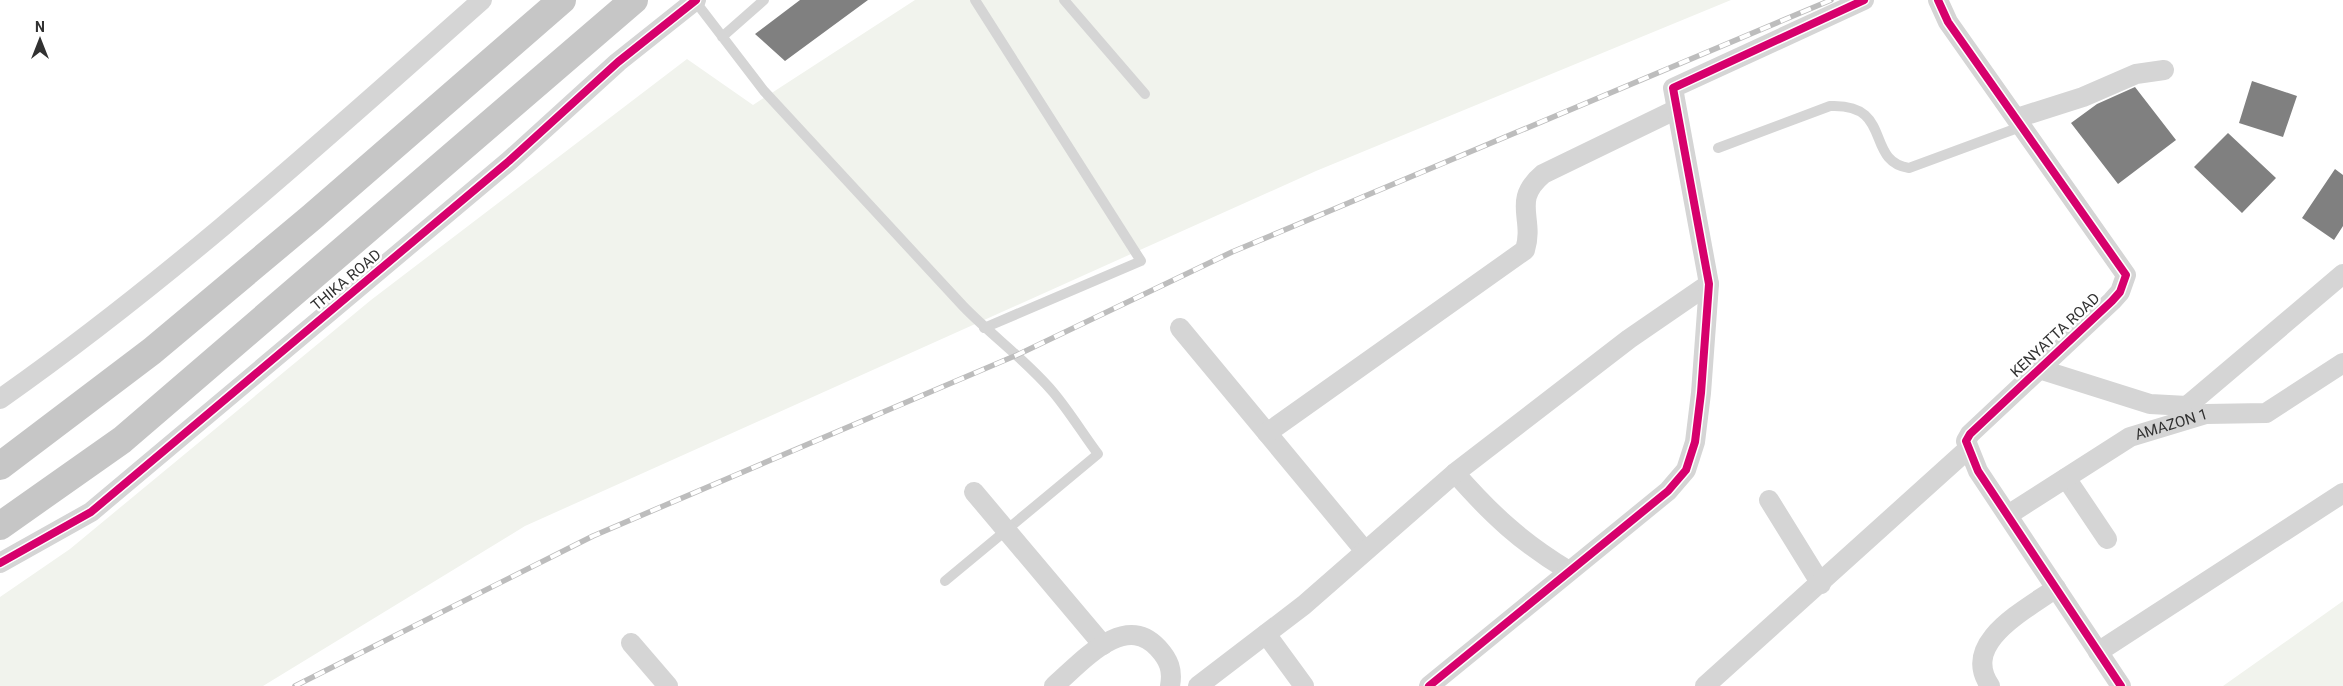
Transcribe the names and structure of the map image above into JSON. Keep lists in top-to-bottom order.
{
  "streets": {
    "highway": ["THIKA ROAD"],
    "street": ["KENYATTA ROAD", "AMAZON 1"]
  },
  "north": "top"
}
